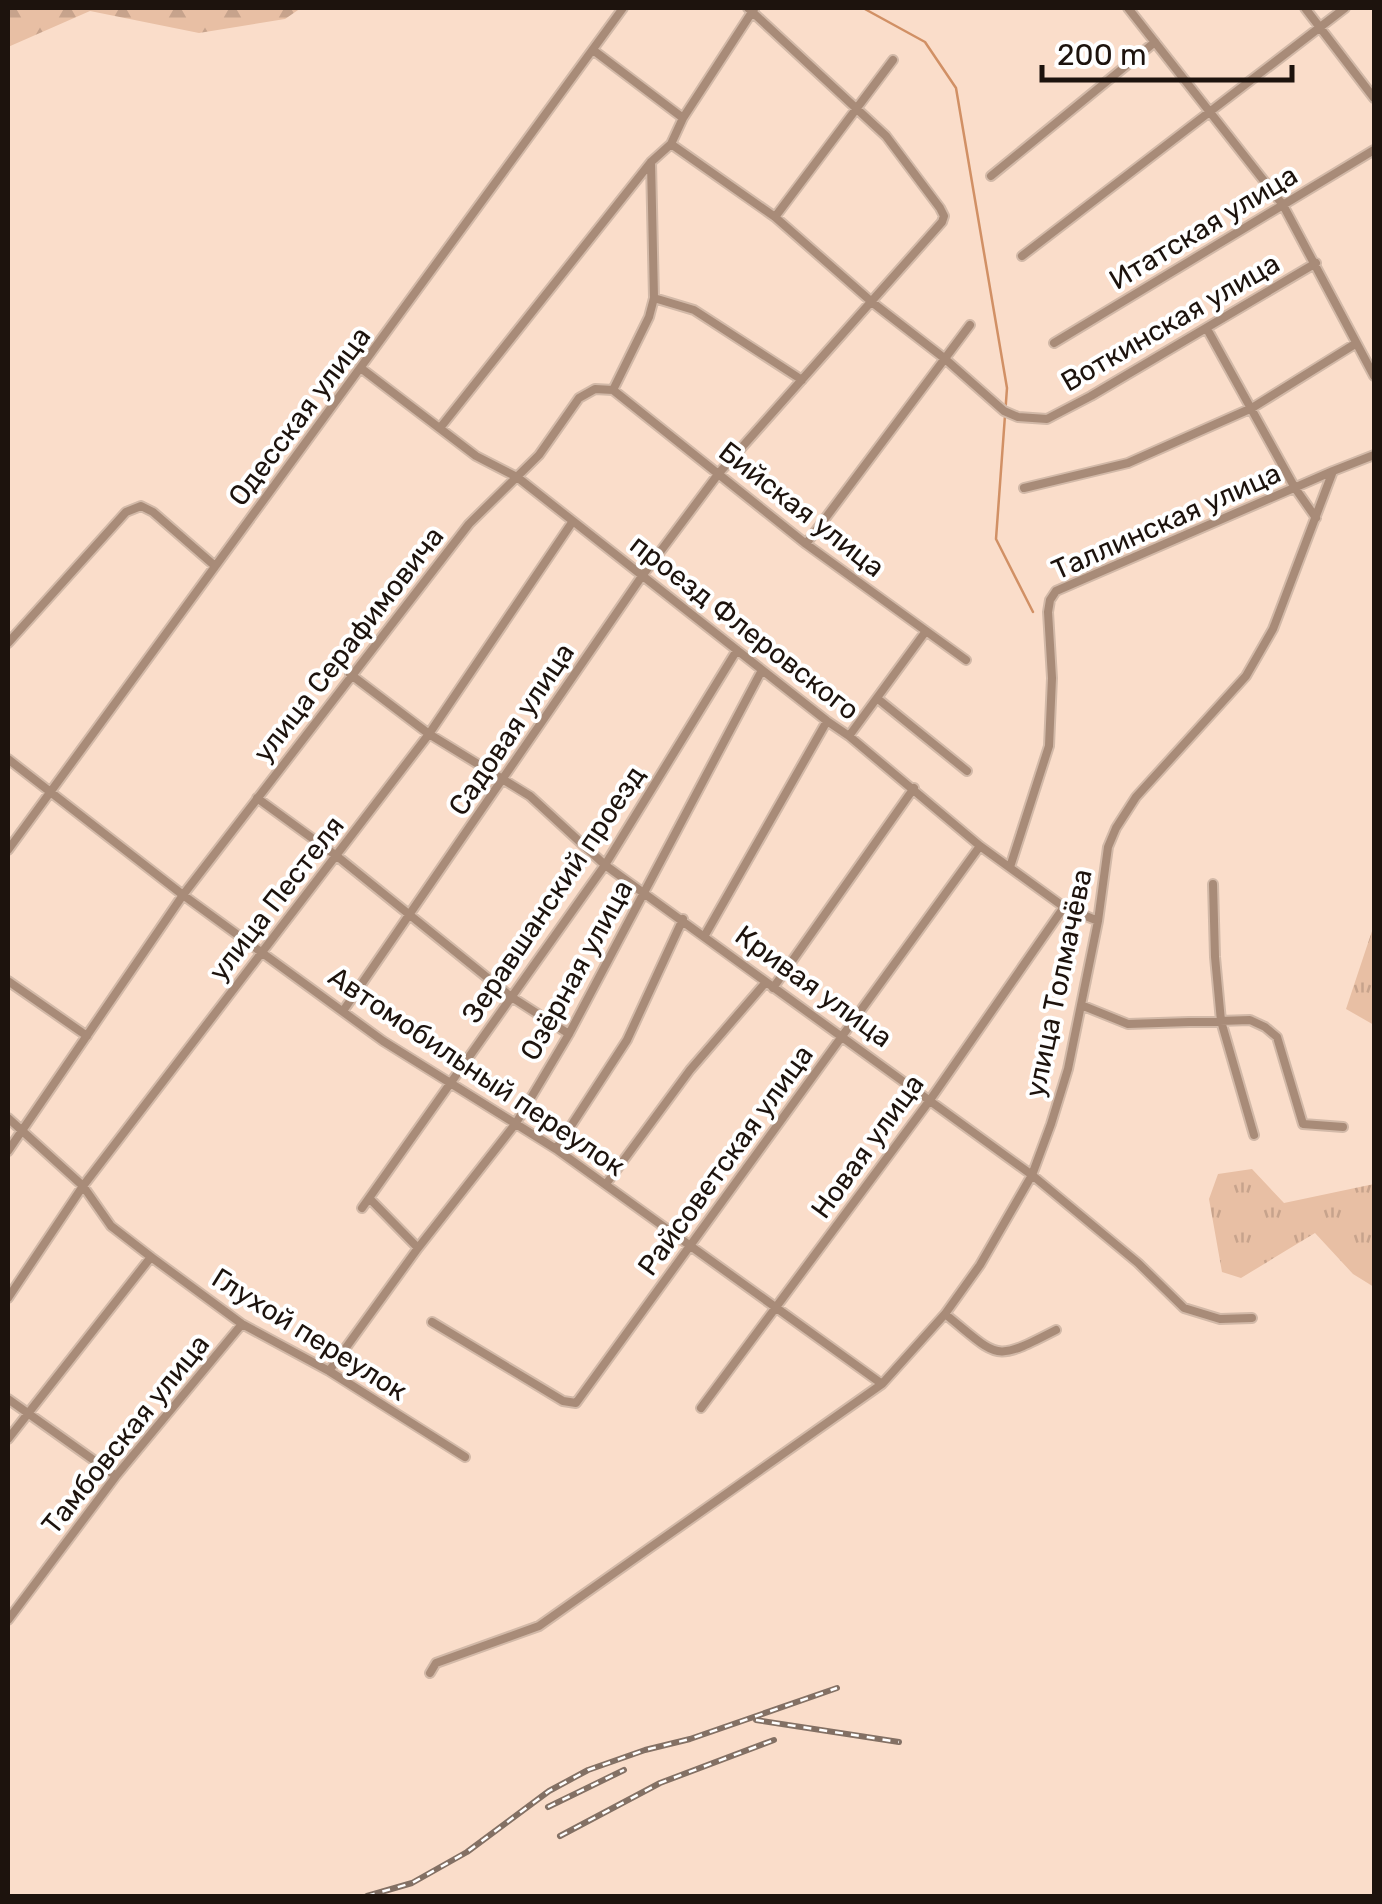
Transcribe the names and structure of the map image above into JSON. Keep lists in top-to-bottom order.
{
  "streets": {
    "street": [
      "Итатская улица",
      "Воткинская улица",
      "Одесская улица",
      "Бийская улица",
      "Таллинская улица",
      "проезд Флеровского",
      "улица Серафимовича",
      "Садовая улица",
      "Зеравшанский проезд",
      "улица Пестеля",
      "Озёрная улица",
      "улица Толмачёва",
      "Кривая улица",
      "Автомобильный переулок",
      "Новая улица",
      "Райсоветская улица",
      "Глухой переулок",
      "Тамбовская улица"
    ]
  },
  "crossings": [
    ["Воткинская улица", "Садовая улица"],
    ["Одесская улица", "проезд Флеровского"],
    ["Одесская улица", "Автомобильный переулок"],
    ["Бийская улица", "улица Серафимовича"],
    ["Бийская улица", "Садовая улица"],
    ["Таллинская улица", "проезд Флеровского"],
    ["Таллинская улица", "улица Толмачёва"],
    ["проезд Флеровского", "улица Серафимовича"],
    ["проезд Флеровского", "Садовая улица"],
    ["проезд Флеровского", "Зеравшанский проезд"],
    ["проезд Флеровского", "улица Пестеля"],
    ["проезд Флеровского", "Озёрная улица"],
    ["проезд Флеровского", "улица Толмачёва"],
    ["проезд Флеровского", "Новая улица"],
    ["проезд Флеровского", "Райсоветская улица"],
    ["улица Серафимовича", "Кривая улица"],
    ["улица Серафимовича", "Автомобильный переулок"],
    ["улица Серафимовича", "Глухой переулок"],
    ["Садовая улица", "Кривая улица"],
    ["Садовая улица", "Автомобильный переулок"],
    ["Зеравшанский проезд", "Кривая улица"],
    ["Зеравшанский проезд", "Автомобильный переулок"],
    ["улица Пестеля", "Кривая улица"],
    ["улица Пестеля", "Автомобильный переулок"],
    ["улица Пестеля", "Глухой переулок"],
    ["Озёрная улица", "Кривая улица"],
    ["Озёрная улица", "Автомобильный переулок"],
    ["Озёрная улица", "Глухой переулок"],
    ["улица Толмачёва", "Кривая улица"],
    ["улица Толмачёва", "Автомобильный переулок"],
    ["Кривая улица", "Новая улица"],
    ["Кривая улица", "Райсоветская улица"],
    ["Автомобильный переулок", "Новая улица"],
    ["Автомобильный переулок", "Райсоветская улица"],
    ["Глухой переулок", "Тамбовская улица"]
  ],
  "scale_bar": "200 m"
}
